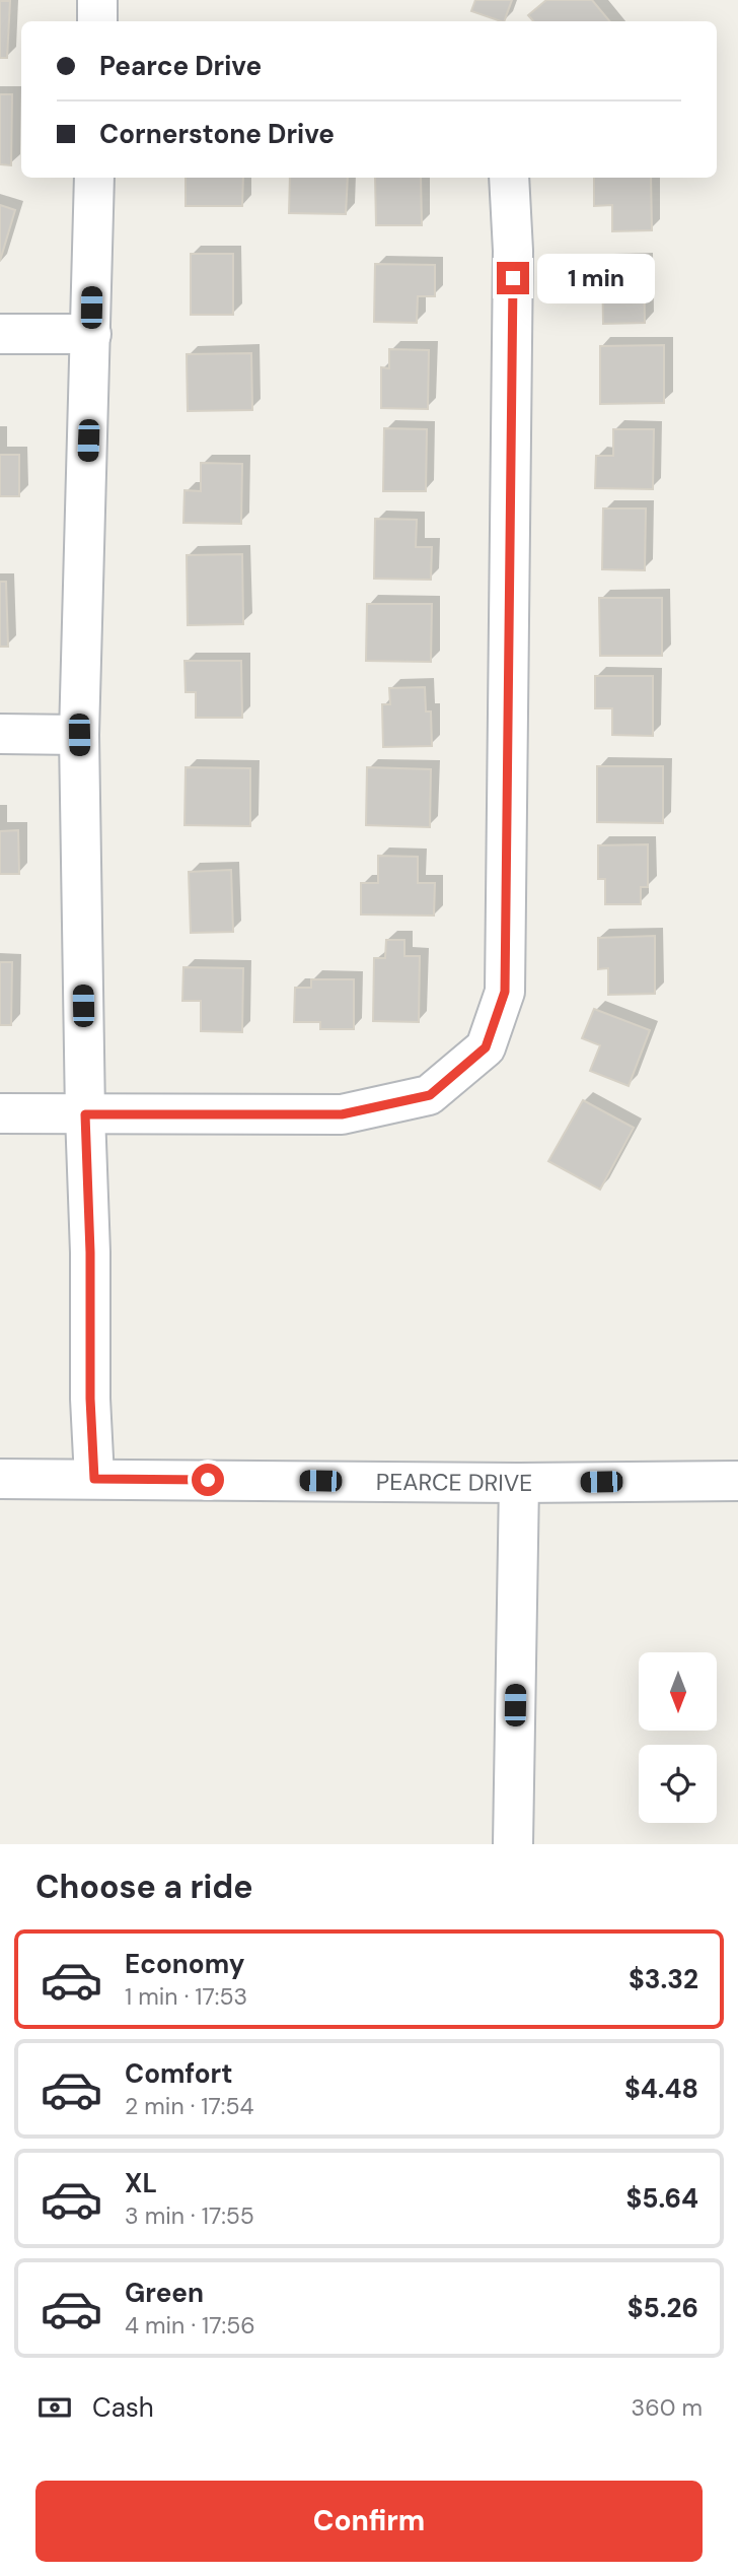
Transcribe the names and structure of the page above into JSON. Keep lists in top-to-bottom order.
{
  "streets": {
    "street": ["PEARCE DRIVE"]
  },
  "north": "bottom",
  "page": {
    "banner": ["Pearce Drive", "Cornerstone Drive"],
    "bubble": "1 min",
    "heading": "Choose a ride",
    "list": [
      {
        "name": "Economy",
        "note": "1 min · 17:53",
        "value": "$3.32"
      },
      {
        "name": "Comfort",
        "note": "2 min · 17:54",
        "value": "$4.48"
      },
      {
        "name": "XL",
        "note": "3 min · 17:55",
        "value": "$5.64"
      },
      {
        "name": "Green",
        "note": "4 min · 17:56",
        "value": "$5.26"
      }
    ],
    "pay": ["Cash", "360 m"],
    "buttons": "Confirm"
  }
}
